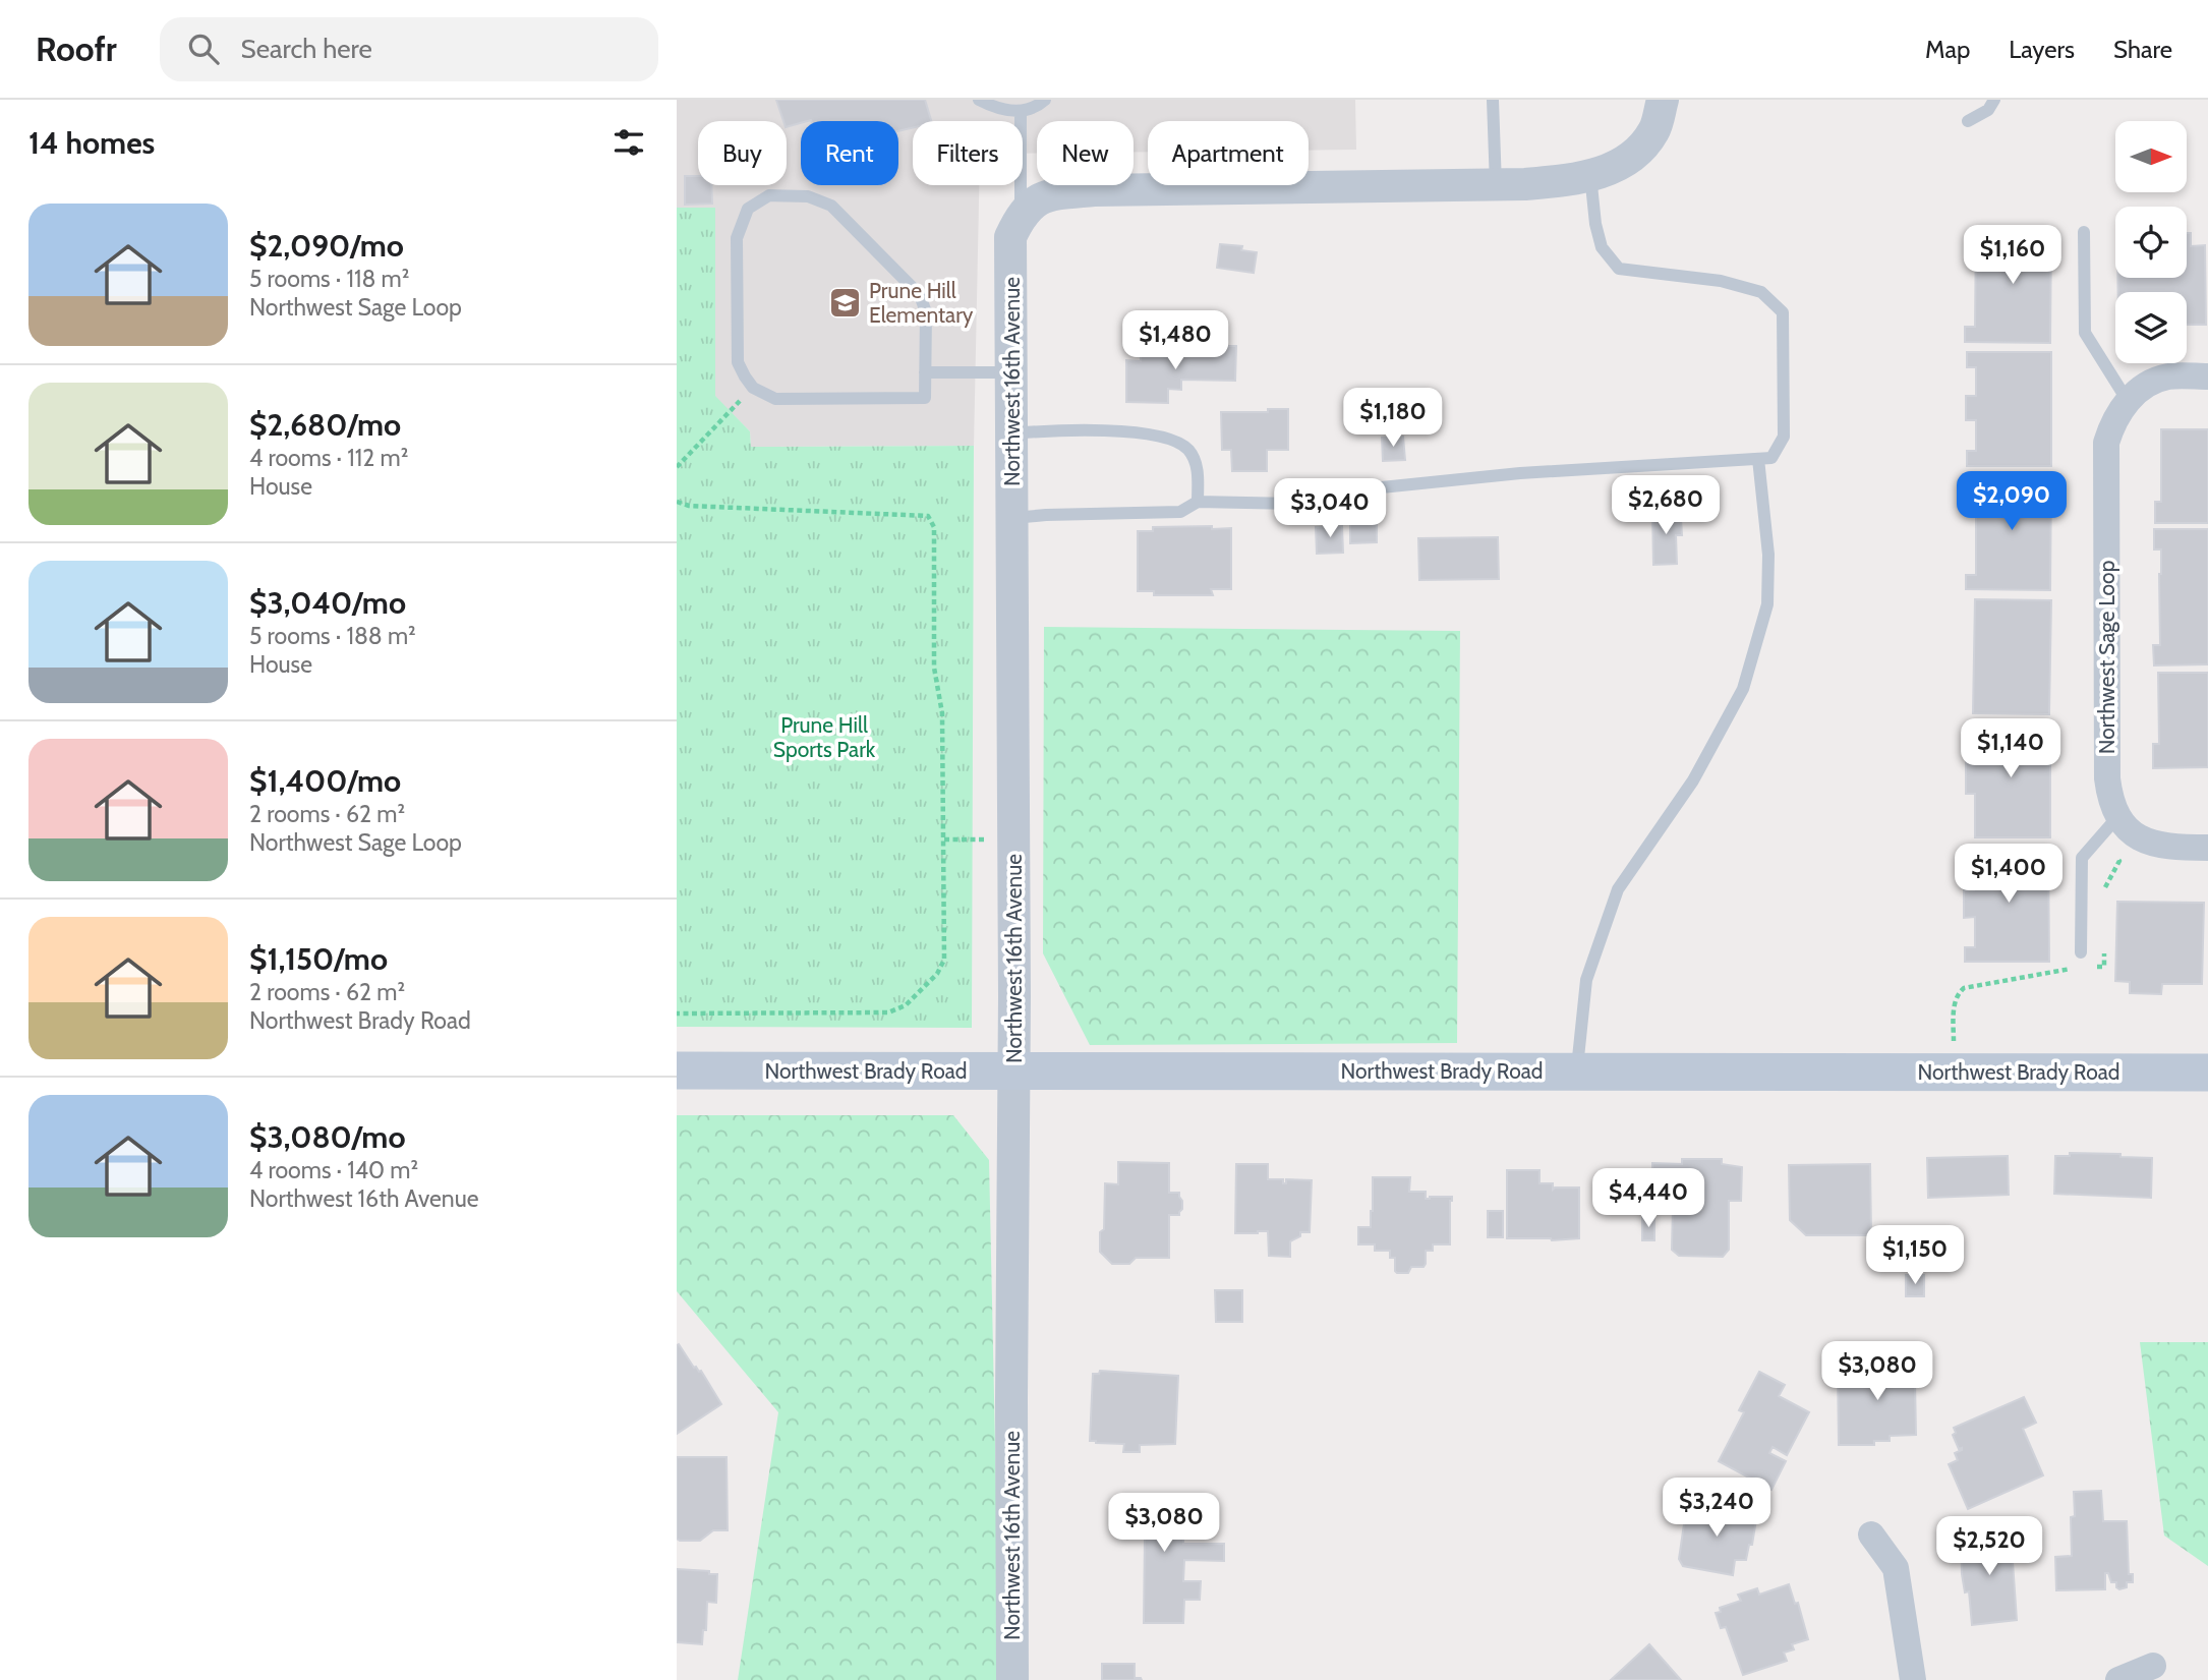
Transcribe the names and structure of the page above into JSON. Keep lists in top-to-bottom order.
{
  "streets": {
    "main road": ["Northwest Brady Road"],
    "street": ["Northwest 16th Avenue", "Northwest Sage Loop"]
  },
  "crossings": [
    ["Northwest 16th Avenue", "Northwest Brady Road"]
  ],
  "parks": ["Prune Hill Sports Park"],
  "places": {
    "school or university": ["Prune Hill Elementary"]
  },
  "north": "right",
  "page": {
    "header": "Roofr",
    "search": "Search here",
    "nav": ["Map", "Layers", "Share"],
    "heading": "14 homes",
    "chip": [
      "Buy",
      "Rent",
      "Filters",
      "New",
      "Apartment"
    ],
    "list": [
      {
        "name": "$2,090/mo",
        "note": "5 rooms · 118 m² · Northwest Sage Loop"
      },
      {
        "name": "$2,680/mo",
        "note": "4 rooms · 112 m² · House"
      },
      {
        "name": "$3,040/mo",
        "note": "5 rooms · 188 m² · House"
      },
      {
        "name": "$1,400/mo",
        "note": "2 rooms · 62 m² · Northwest Sage Loop"
      },
      {
        "name": "$1,150/mo",
        "note": "2 rooms · 62 m² · Northwest Brady Road"
      },
      {
        "name": "$3,080/mo",
        "note": "4 rooms · 140 m² · Northwest 16th Avenue"
      }
    ],
    "price": [
      "$1,160",
      "$1,480",
      "$1,180",
      "$2,090",
      "$2,680",
      "$3,040",
      "$1,140",
      "$1,400",
      "$4,440",
      "$1,150",
      "$3,080",
      "$3,240",
      "$3,080",
      "$2,520"
    ]
  }
}
